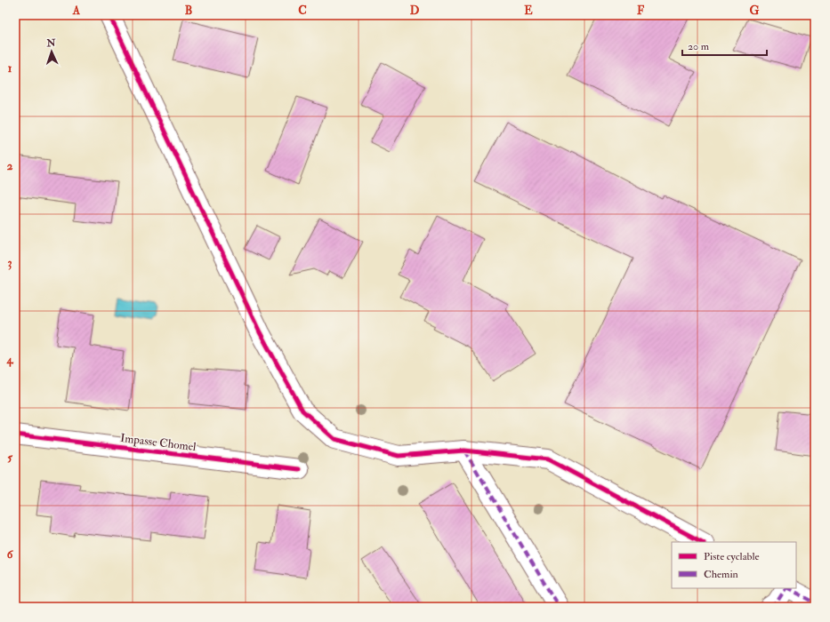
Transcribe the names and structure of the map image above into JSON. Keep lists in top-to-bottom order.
{
  "streets": {
    "street": ["Impasse Chomel"]
  },
  "legend": ["Piste cyclable", "Chemin"],
  "scale_bar": "20 m",
  "north": "top",
  "grid": {
    "columns": [
      "A",
      "B",
      "C",
      "D",
      "E",
      "F",
      "G"
    ],
    "rows": [
      "1",
      "2",
      "3",
      "4",
      "5",
      "6"
    ]
  }
}
